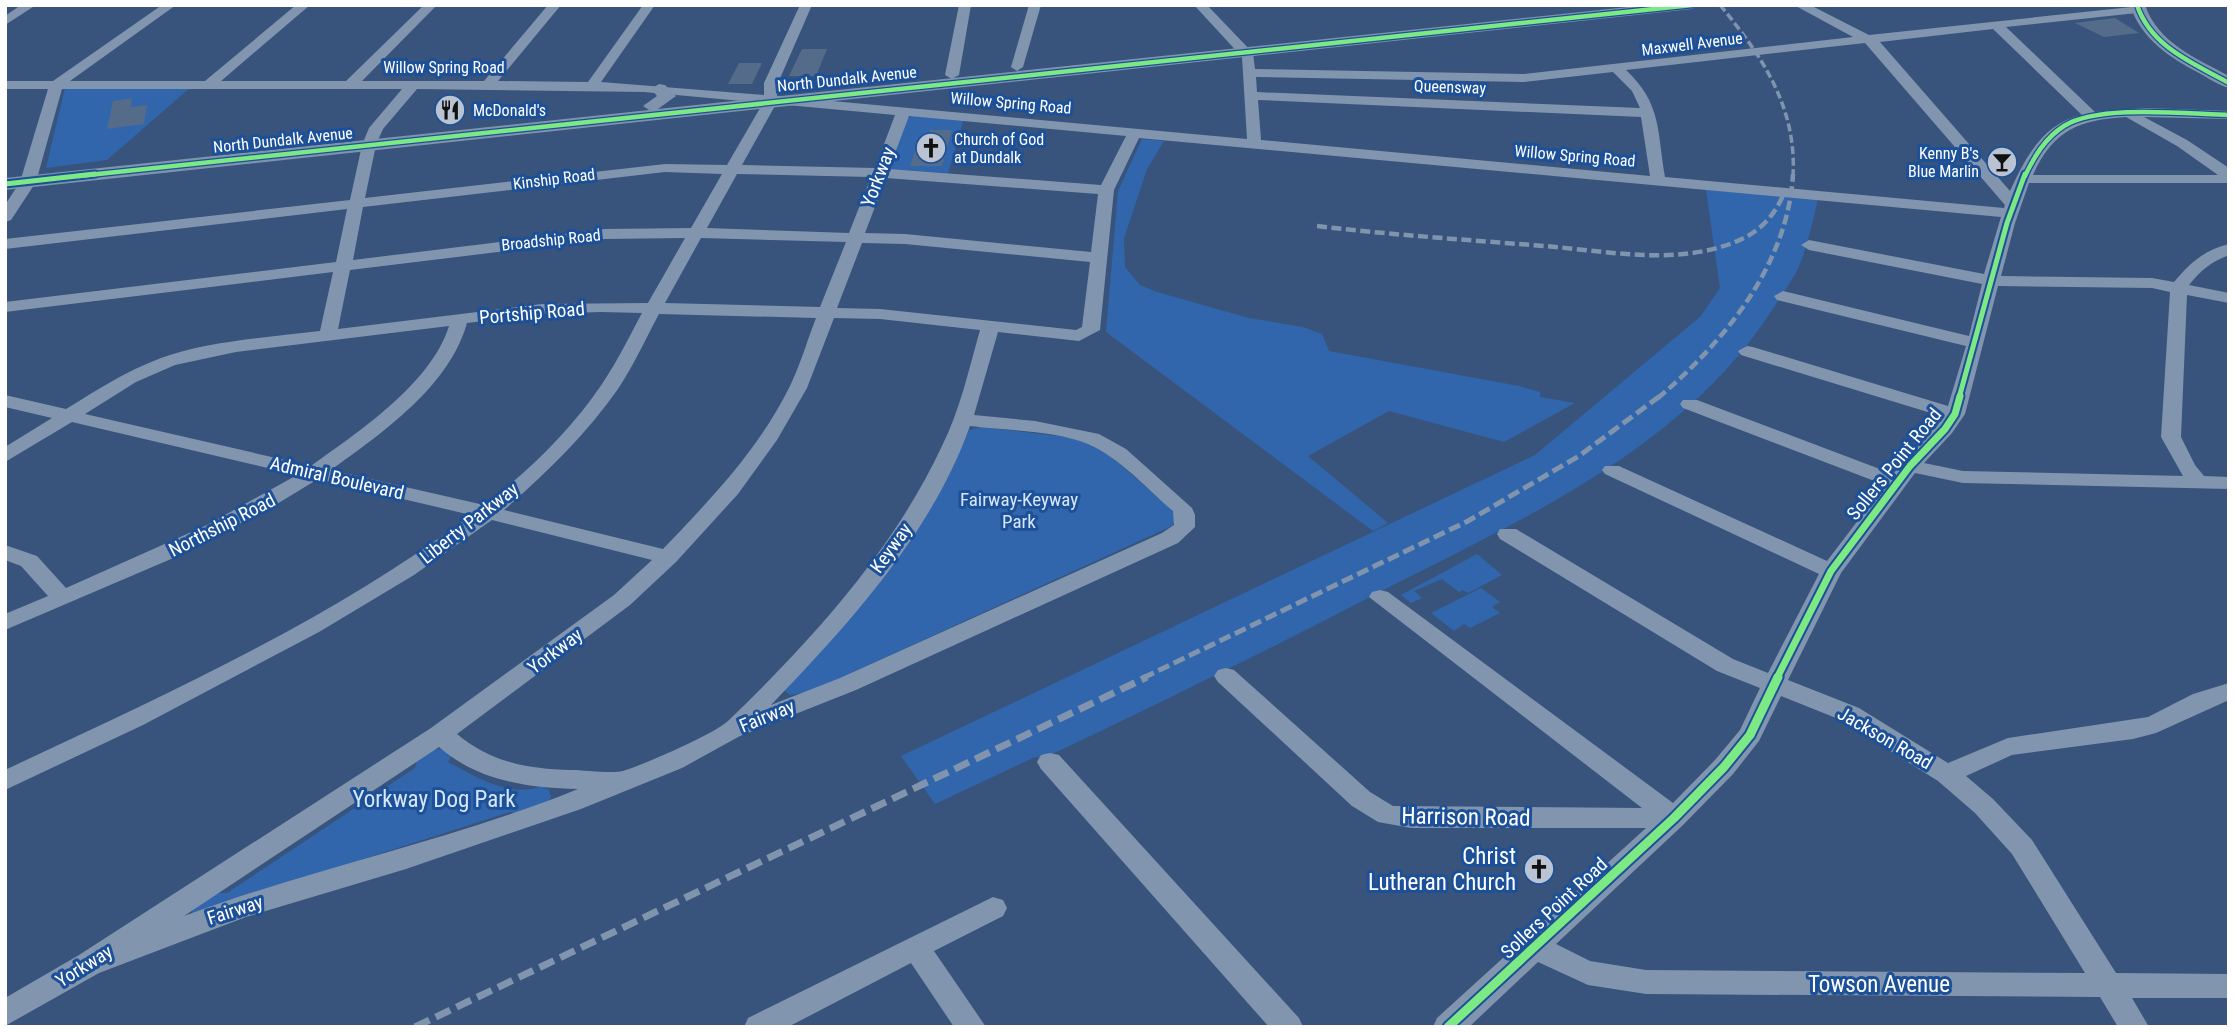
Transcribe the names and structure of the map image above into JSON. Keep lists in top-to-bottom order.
{
  "streets": {
    "main road": ["North Dundalk Avenue"],
    "street": [
      "Maxwell Avenue",
      "Willow Spring Road",
      "Queensway",
      "Yorkway",
      "Kinship Road",
      "Broadship Road",
      "Portship Road",
      "Sollers Point Road",
      "Admiral Boulevard",
      "Liberty Parkway",
      "Northship Road",
      "Keyway",
      "Fairway",
      "Jackson Road",
      "Harrison Road",
      "Towson Avenue"
    ]
  },
  "crossings": [
    ["Willow Spring Road", "North Dundalk Avenue"],
    ["Willow Spring Road", "Yorkway"],
    ["Willow Spring Road", "Sollers Point Road"],
    ["Willow Spring Road", "Liberty Parkway"],
    ["North Dundalk Avenue", "Liberty Parkway"],
    ["Yorkway", "Kinship Road"],
    ["Yorkway", "Broadship Road"],
    ["Yorkway", "Portship Road"],
    ["Yorkway", "Admiral Boulevard"],
    ["Yorkway", "Fairway"],
    ["Kinship Road", "Liberty Parkway"],
    ["Broadship Road", "Portship Road"],
    ["Broadship Road", "Liberty Parkway"],
    ["Portship Road", "Admiral Boulevard"],
    ["Portship Road", "Liberty Parkway"],
    ["Portship Road", "Northship Road"],
    ["Portship Road", "Keyway"],
    ["Sollers Point Road", "Jackson Road"],
    ["Sollers Point Road", "Harrison Road"],
    ["Sollers Point Road", "Towson Avenue"],
    ["Admiral Boulevard", "Liberty Parkway"],
    ["Admiral Boulevard", "Northship Road"],
    ["Keyway", "Fairway"],
    ["Jackson Road", "Towson Avenue"]
  ],
  "parks": ["Fairway-Keyway Park", "Yorkway Dog Park"],
  "places": {
    "restaurant": ["McDonald's"],
    "church": ["Church of God at Dundalk", "Christ Lutheran Church"],
    "bar": ["Kenny B's Blue Marlin"]
  }
}
